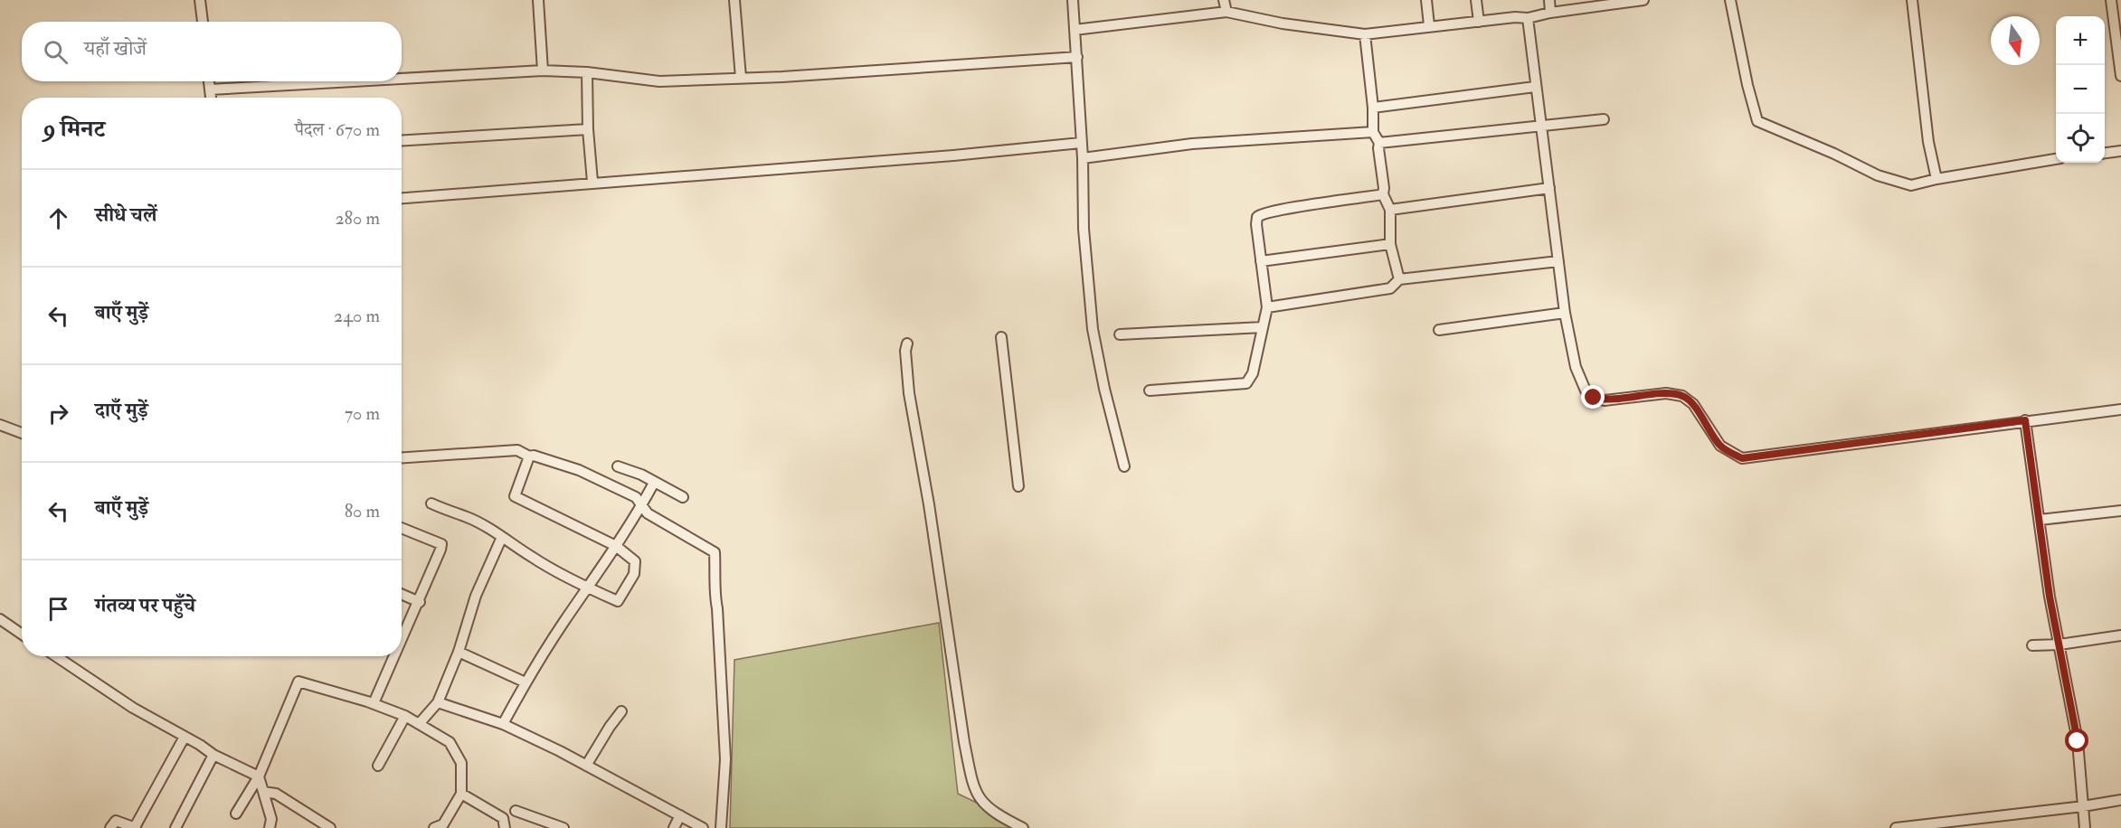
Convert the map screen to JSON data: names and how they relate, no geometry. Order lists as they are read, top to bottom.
{
  "north": "bottom",
  "page": {
    "map_buttons": ["+", "−"],
    "search": "यहाँ खोजें",
    "heading": ["9 मिनट", "पैदल · 670 m"],
    "list": [
      ["सीधे चलें", "280 m"],
      ["बाएँ मुड़ें", "240 m"],
      ["दाएँ मुड़ें", "70 m"],
      ["बाएँ मुड़ें", "80 m"],
      "गंतव्य पर पहुँचे"
    ]
  }
}
